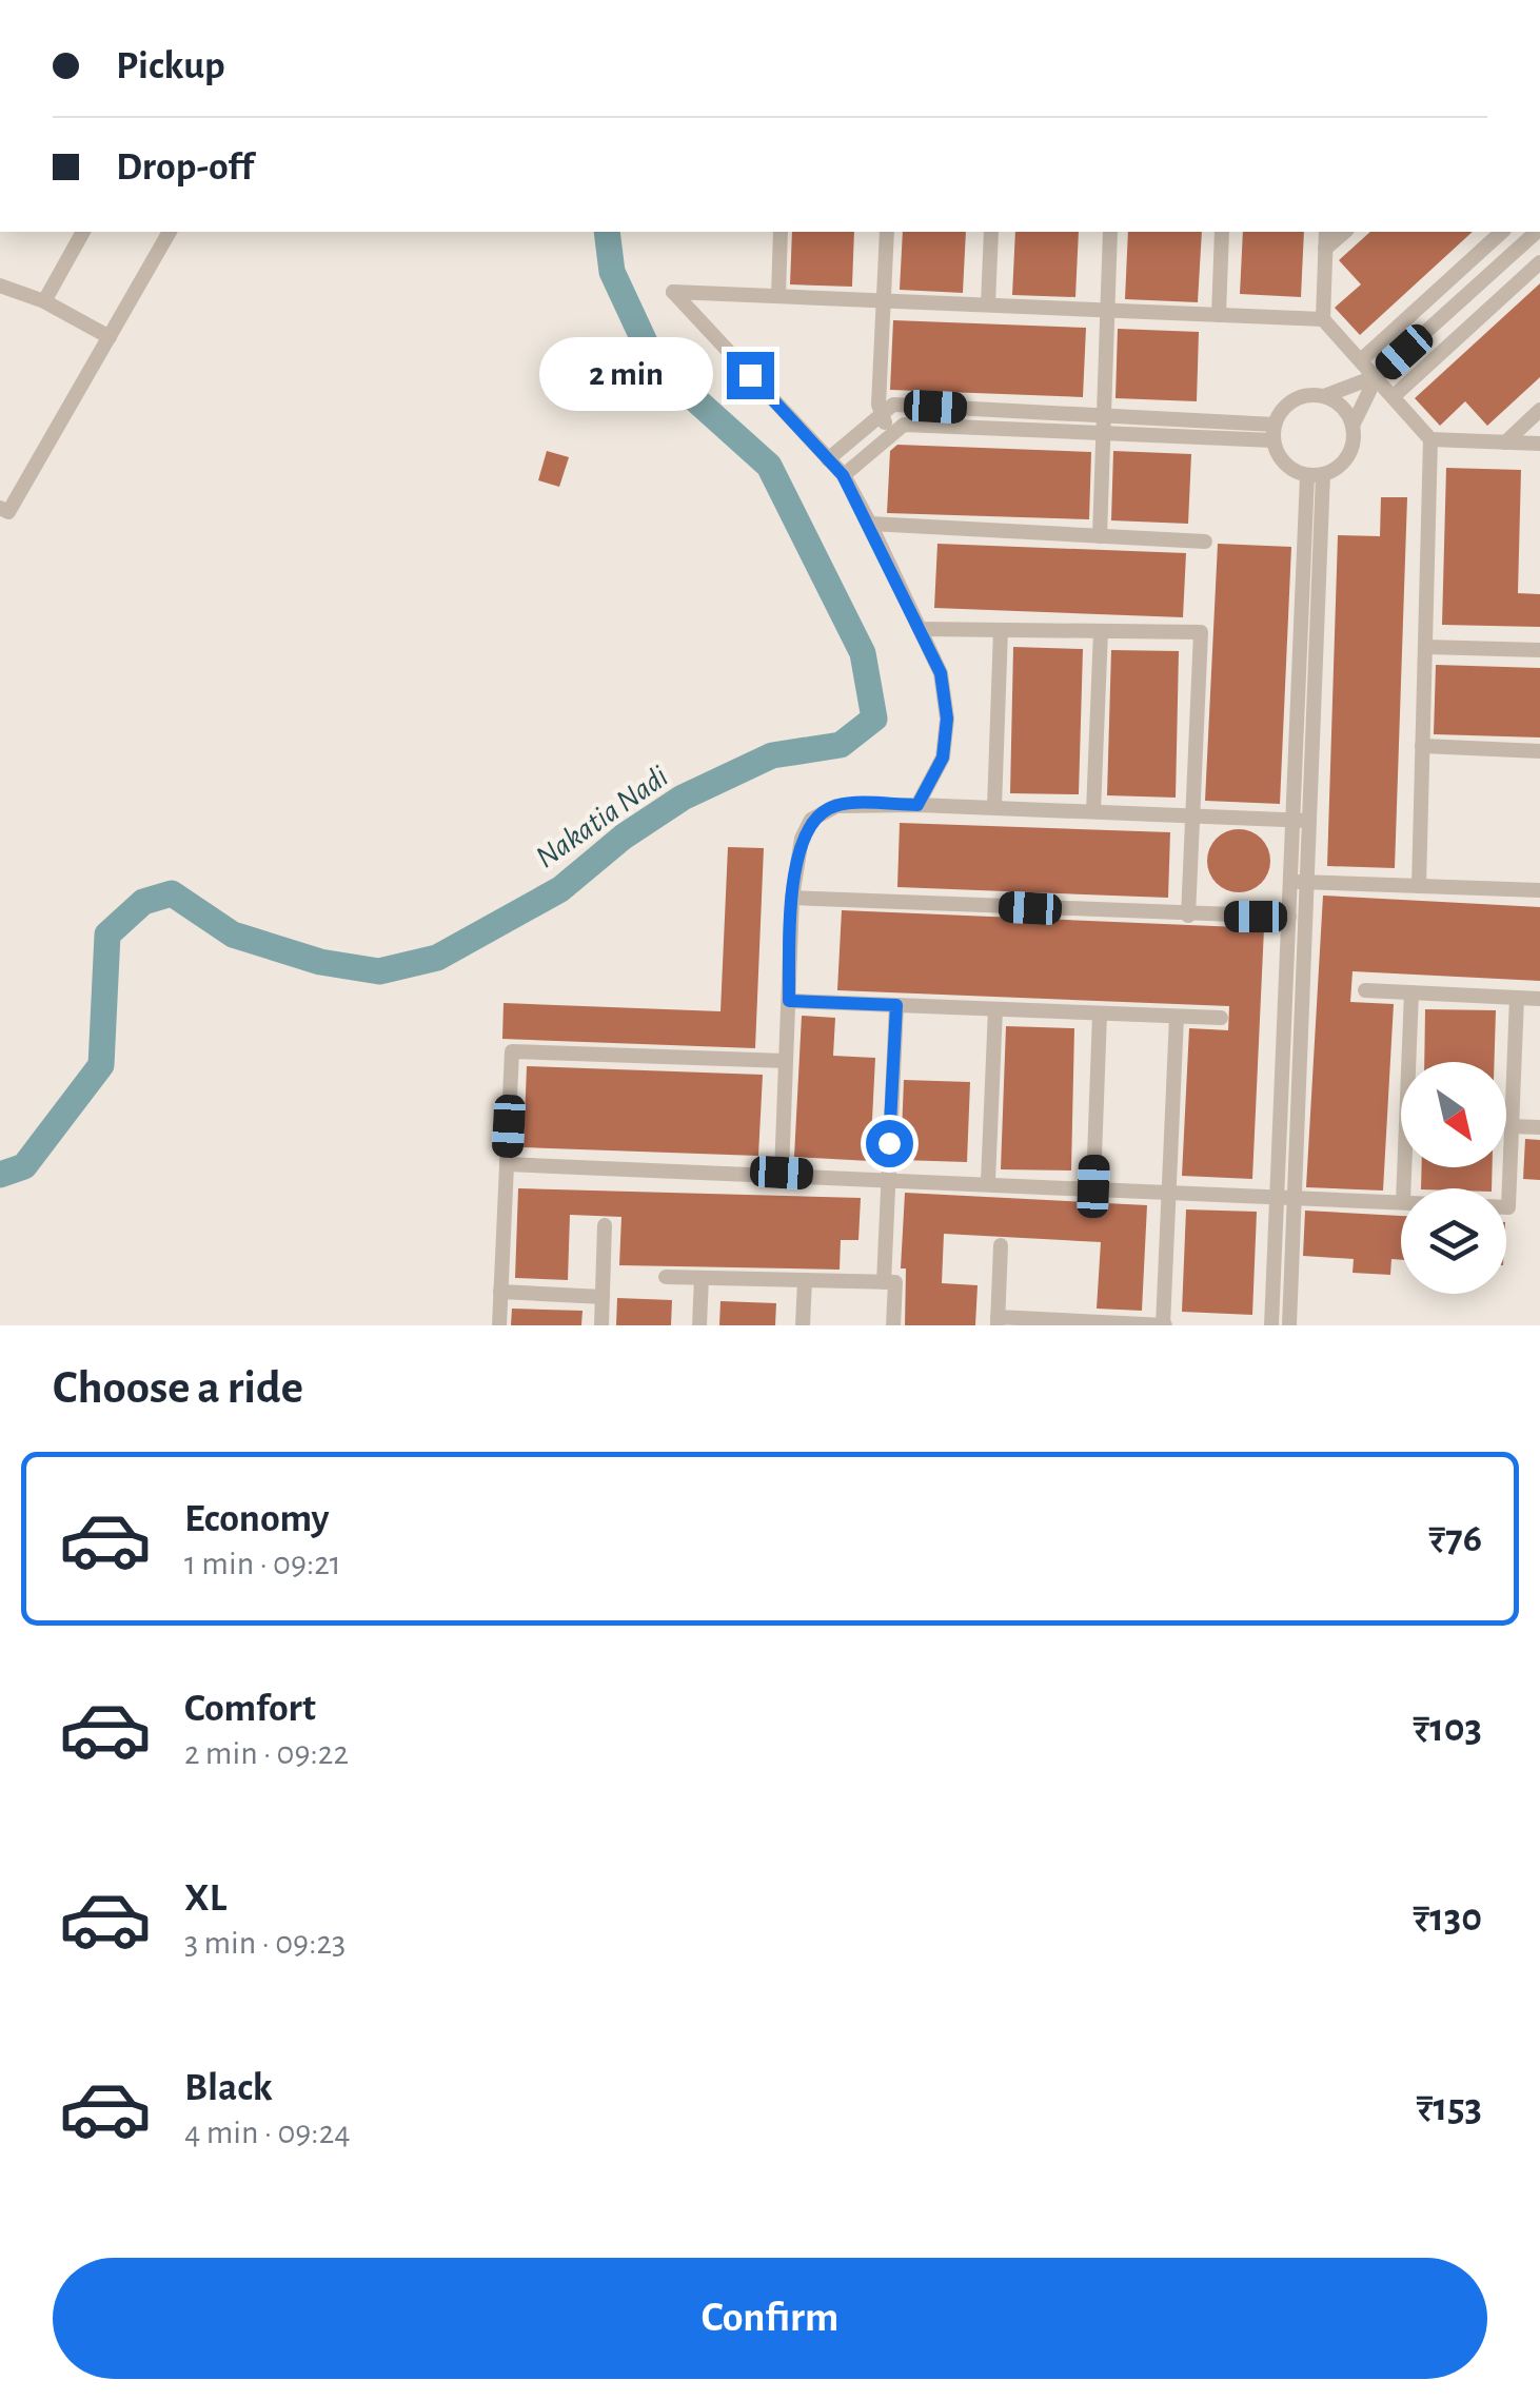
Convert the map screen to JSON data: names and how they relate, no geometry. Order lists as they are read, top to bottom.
{
  "water": ["Nakatia Nadi"],
  "north": "bottom right",
  "page": {
    "banner": ["Pickup", "Drop-off"],
    "bubble": "2 min",
    "heading": "Choose a ride",
    "list": [
      {
        "name": "Economy",
        "note": "1 min · 09:21",
        "value": "₹76"
      },
      {
        "name": "Comfort",
        "note": "2 min · 09:22",
        "value": "₹103"
      },
      {
        "name": "XL",
        "note": "3 min · 09:23",
        "value": "₹130"
      },
      {
        "name": "Black",
        "note": "4 min · 09:24",
        "value": "₹153"
      }
    ],
    "buttons": "Confirm"
  }
}
